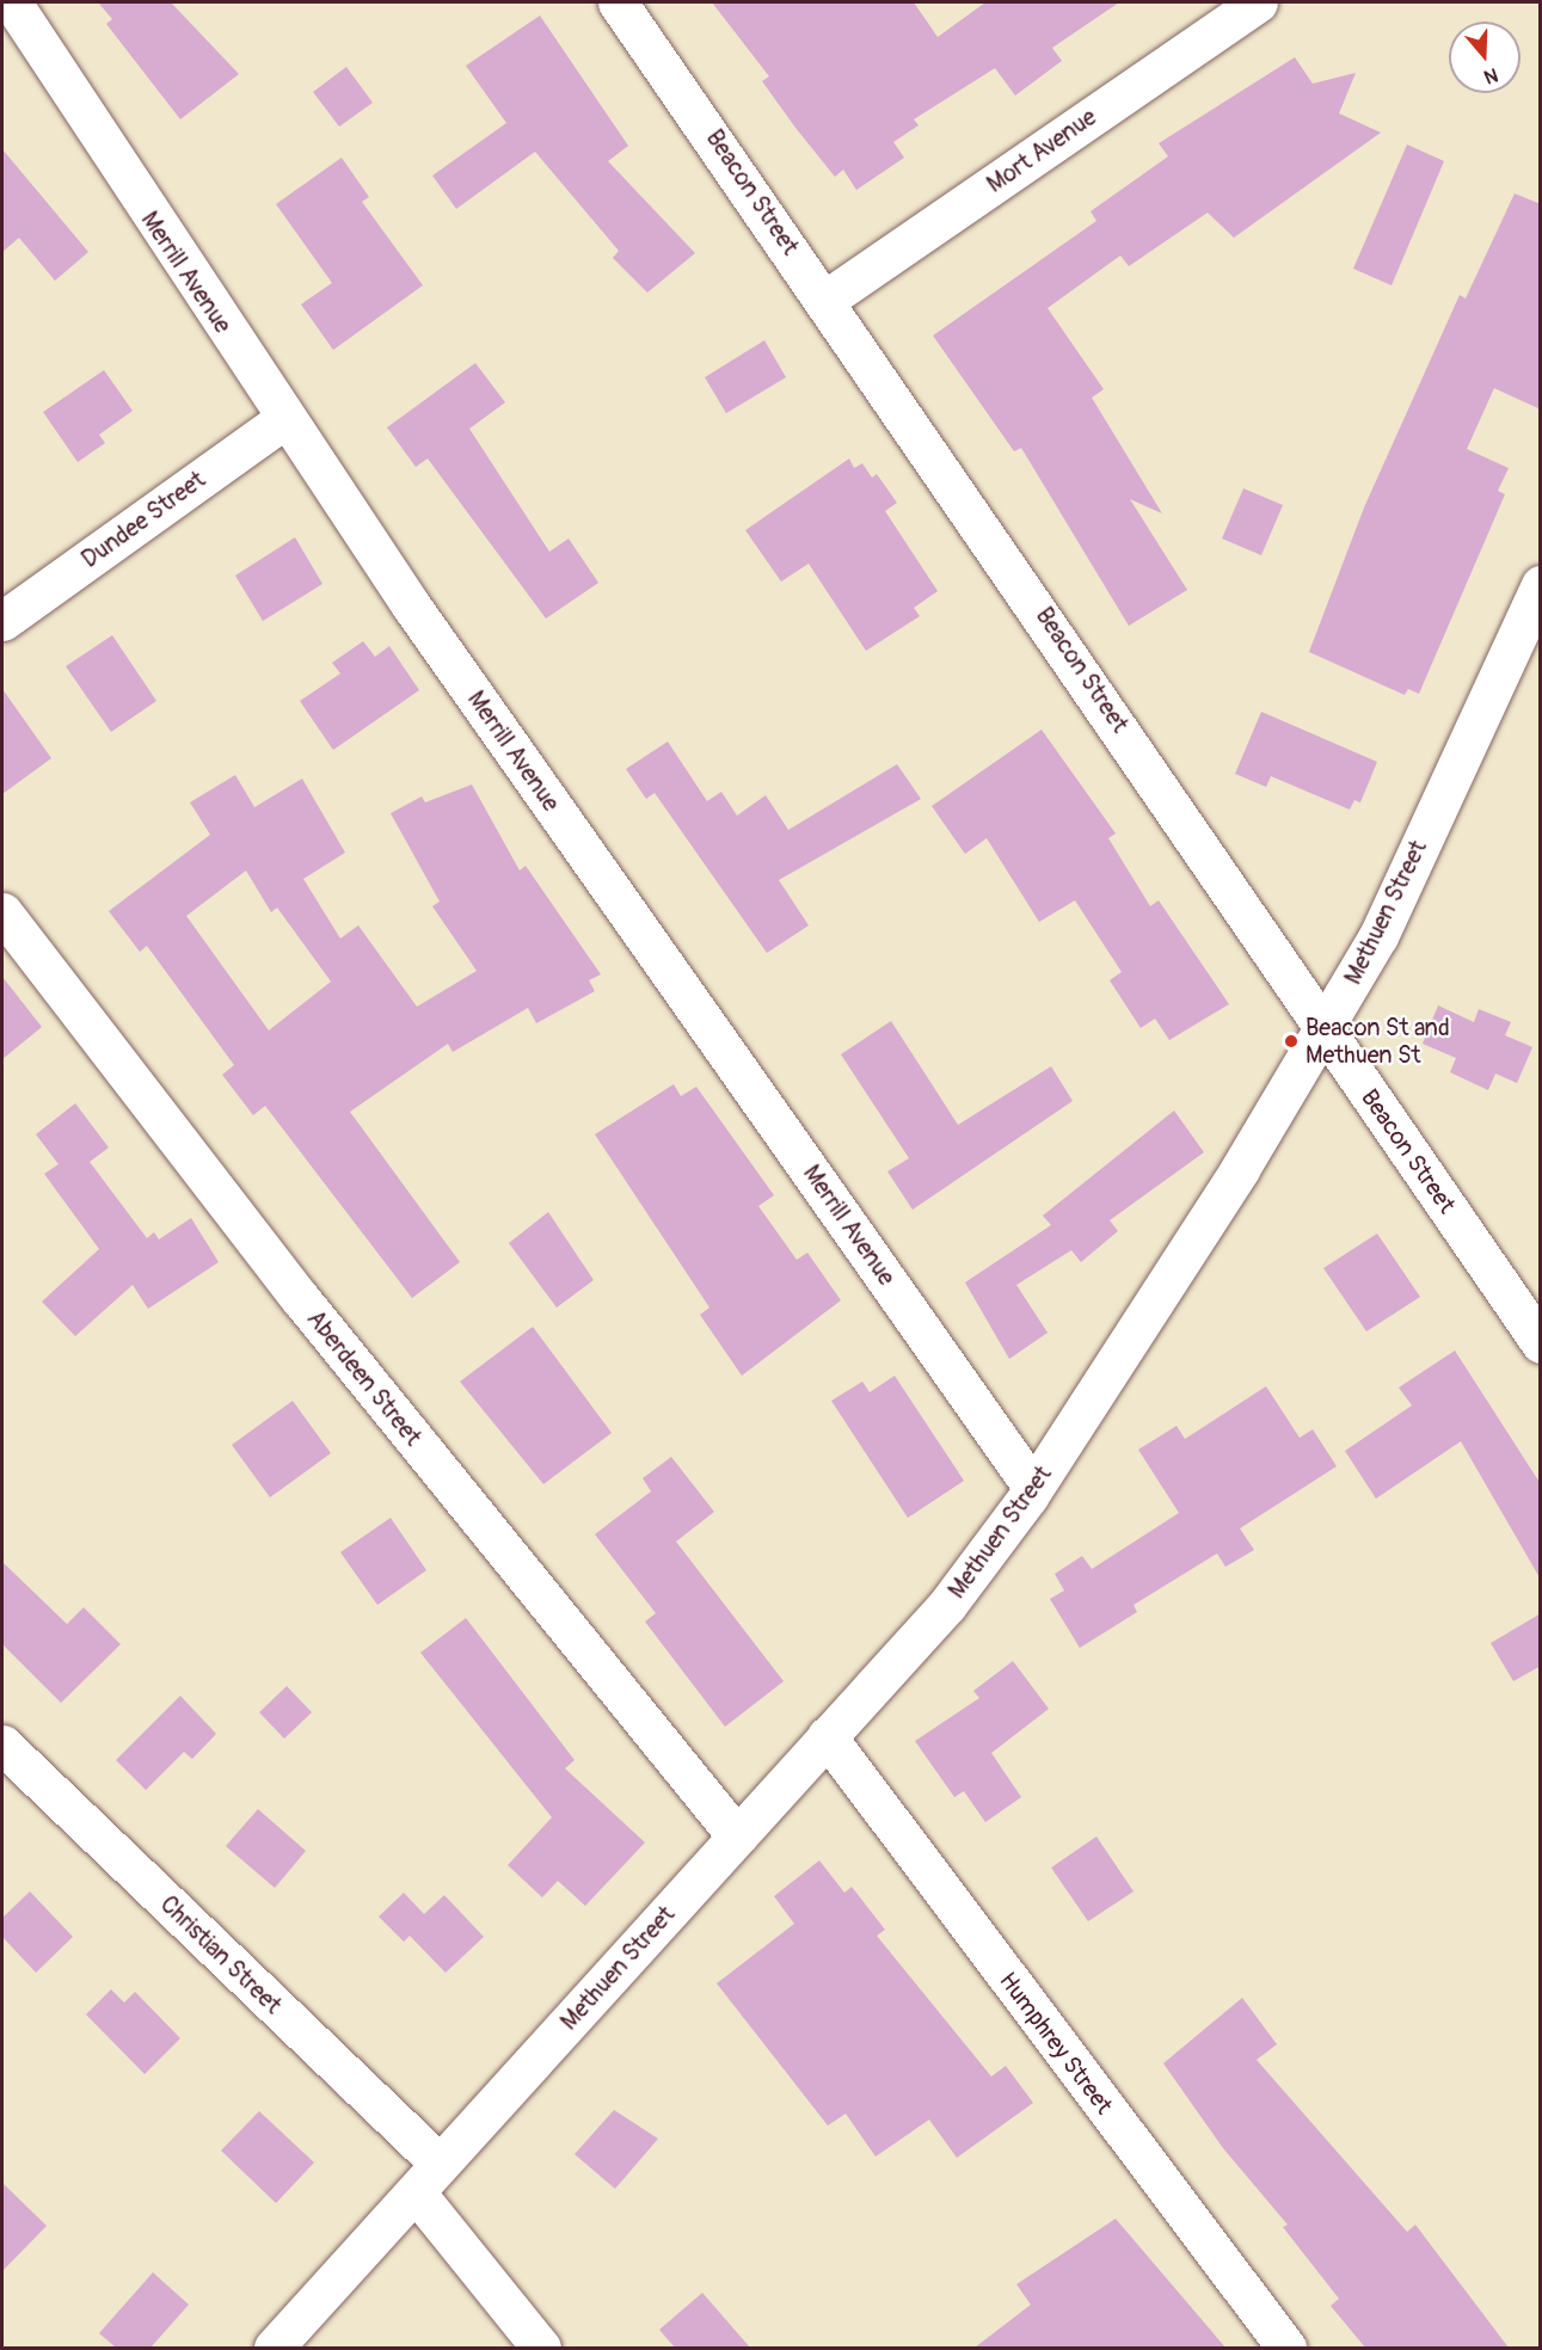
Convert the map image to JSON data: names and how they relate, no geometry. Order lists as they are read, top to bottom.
{
  "streets": {
    "street": [
      "Mort Avenue",
      "Beacon Street",
      "Merrill Avenue",
      "Dundee Street",
      "Methuen Street",
      "Aberdeen Street",
      "Christian Street",
      "Humphrey Street"
    ]
  },
  "crossings": [
    ["Mort Avenue", "Beacon Street"],
    ["Beacon Street", "Methuen Street"],
    ["Merrill Avenue", "Dundee Street"],
    ["Merrill Avenue", "Methuen Street"],
    ["Methuen Street", "Aberdeen Street"],
    ["Methuen Street", "Christian Street"],
    ["Methuen Street", "Humphrey Street"]
  ],
  "places": ["Beacon St and Methuen St"],
  "north": "bottom"
}
